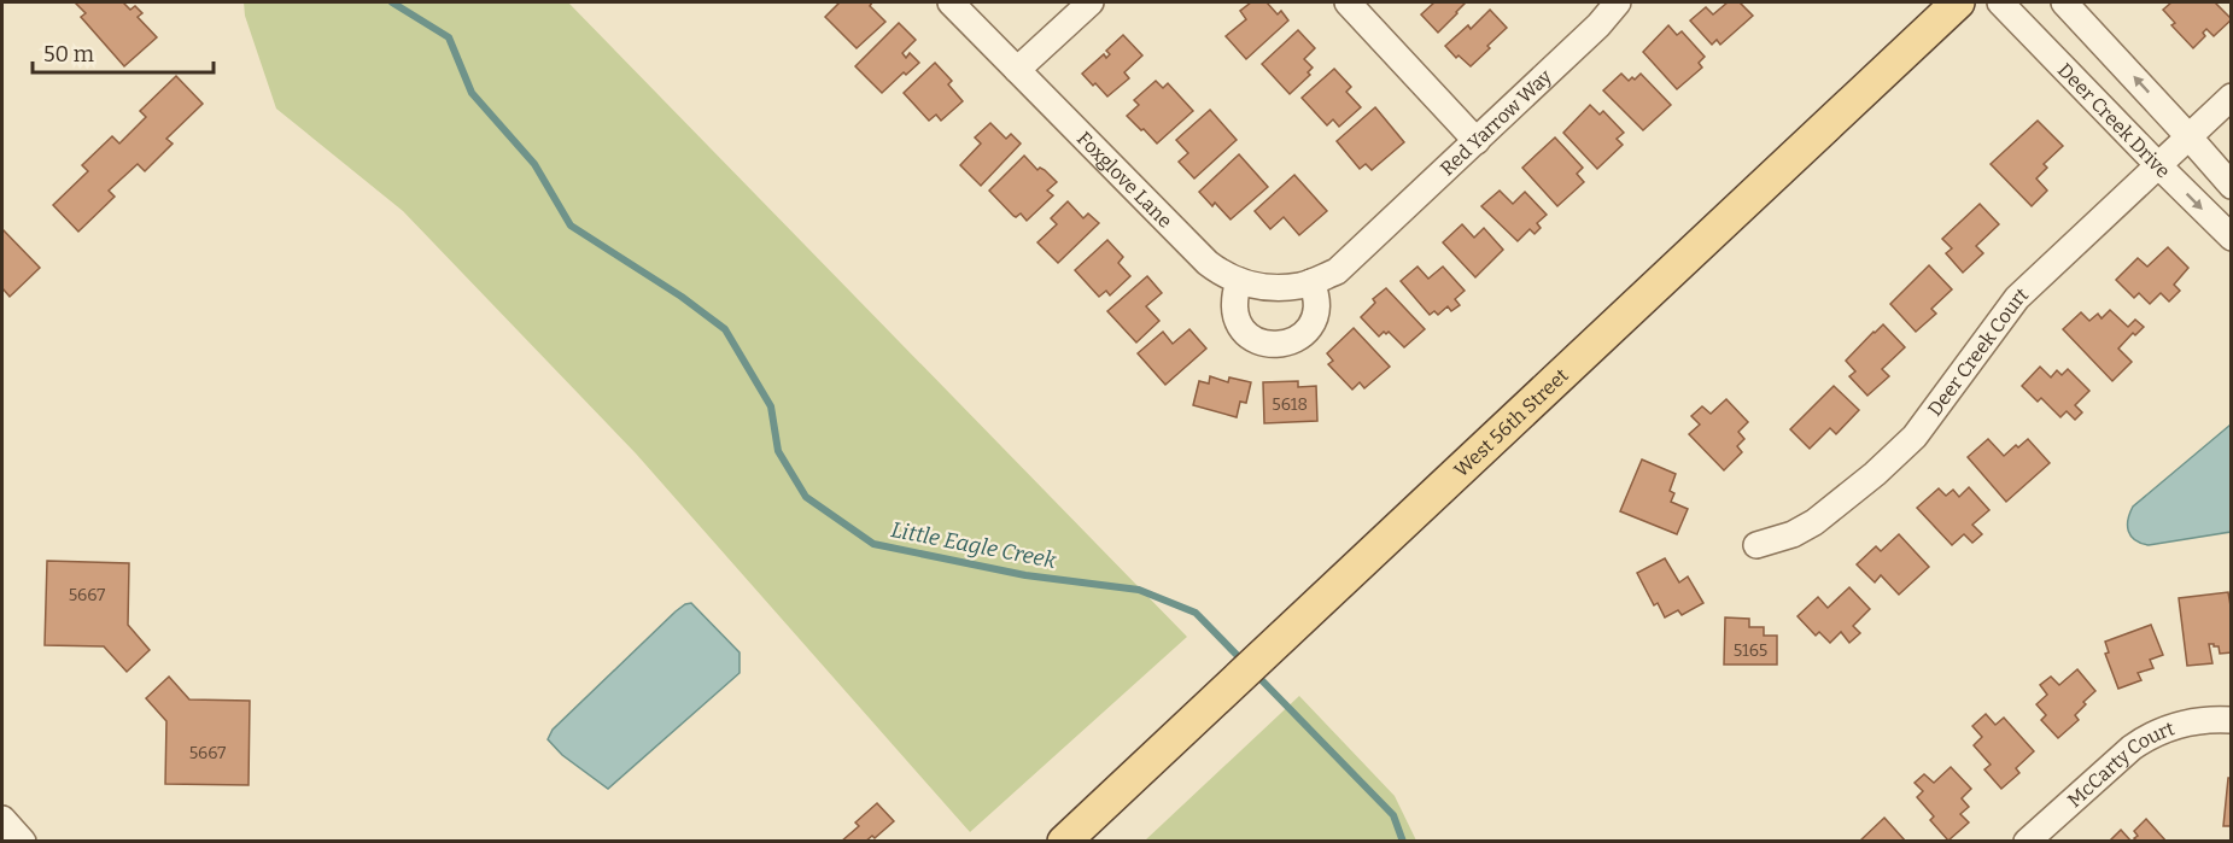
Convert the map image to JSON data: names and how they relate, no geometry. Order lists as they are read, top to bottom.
{
  "streets": {
    "main road": ["West 56th Street"],
    "street": [
      "Deer Creek Drive",
      "Red Yarrow Way",
      "Foxglove Lane",
      "Deer Creek Court",
      "McCarty Court"
    ]
  },
  "crossings": [
    ["Deer Creek Drive", "Deer Creek Court"],
    ["Red Yarrow Way", "Foxglove Lane"]
  ],
  "water": ["Little Eagle Creek"],
  "house_numbers": [
    "5618",
    "5667",
    "5165",
    "5667"
  ],
  "scale_bar": "50 m"
}
